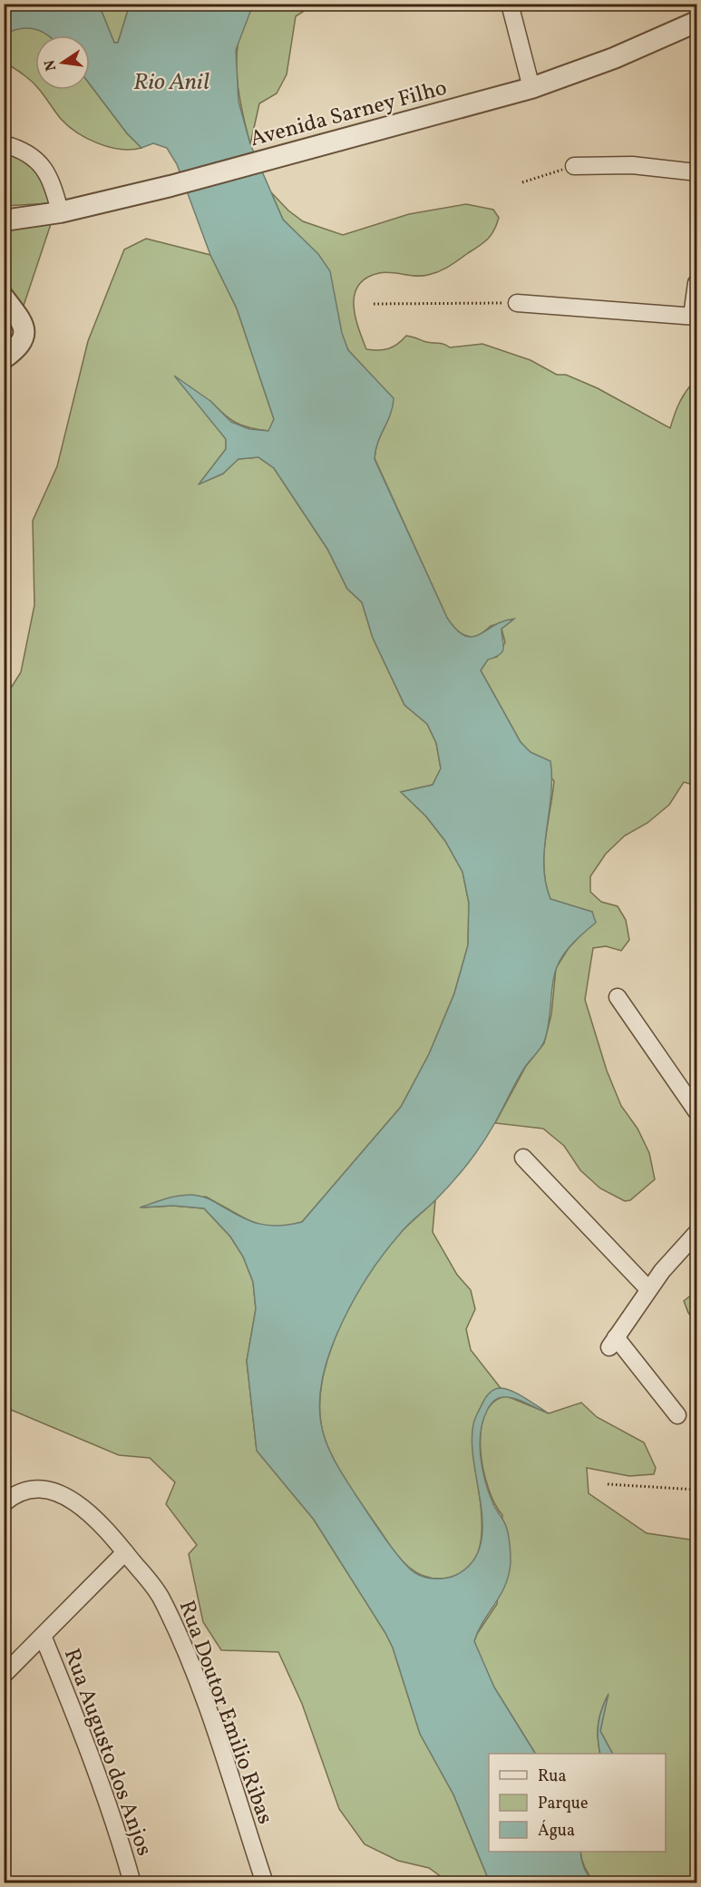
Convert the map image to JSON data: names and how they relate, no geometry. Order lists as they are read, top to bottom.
{
  "streets": {
    "street": ["Avenida Sarney Filho", "Rua Doutor Emilio Ribas", "Rua Augusto dos Anjos"]
  },
  "water": ["Rio Anil"],
  "legend": ["Rua", "Parque", "Água"],
  "north": "left"
}
